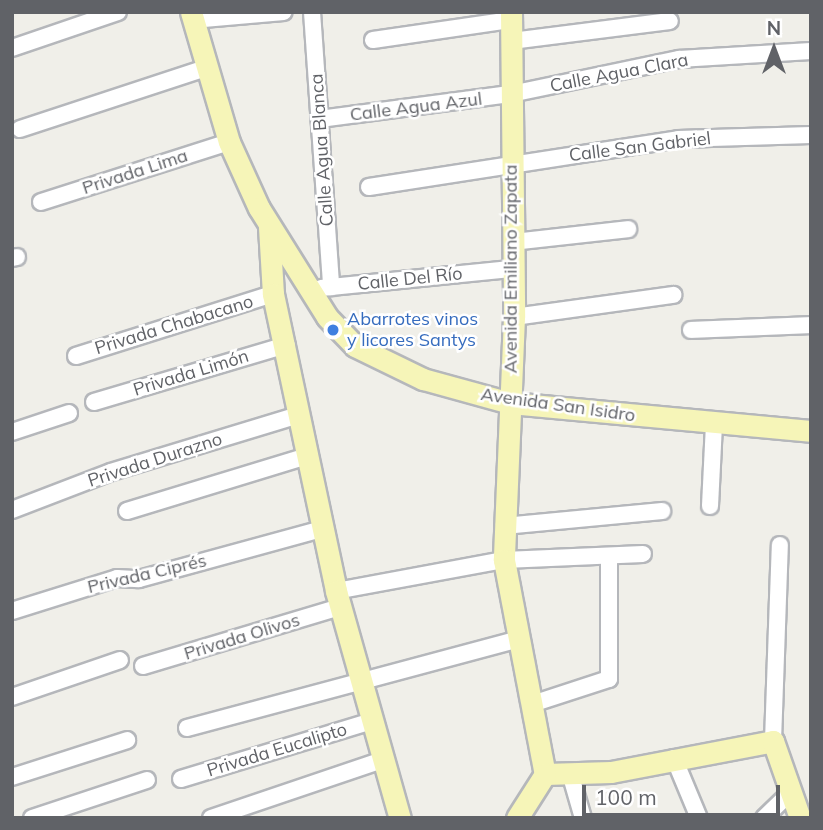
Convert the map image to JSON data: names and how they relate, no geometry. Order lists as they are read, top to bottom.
{
  "streets": {
    "main road": ["Avenida Emiliano Zapata", "Avenida San Isidro"],
    "street": [
      "Calle Agua Clara",
      "Calle Agua Azul",
      "Calle San Gabriel",
      "Calle Agua Blanca",
      "Privada Lima",
      "Calle Del Río",
      "Privada Chabacano",
      "Privada Limón",
      "Privada Durazno",
      "Privada Ciprés",
      "Privada Olivos",
      "Privada Eucalipto"
    ]
  },
  "crossings": [
    ["Calle Agua Clara", "Calle Agua Azul"],
    ["Calle Agua Clara", "Avenida Emiliano Zapata"],
    ["Calle Agua Azul", "Calle Agua Blanca"],
    ["Calle Agua Azul", "Avenida Emiliano Zapata"],
    ["Calle San Gabriel", "Avenida Emiliano Zapata"],
    ["Calle Agua Blanca", "Calle Del Río"],
    ["Privada Lima", "Avenida San Isidro"],
    ["Avenida Emiliano Zapata", "Calle Del Río"],
    ["Avenida Emiliano Zapata", "Avenida San Isidro"],
    ["Avenida Emiliano Zapata", "Privada Olivos"],
    ["Calle Del Río", "Avenida San Isidro"]
  ],
  "places": ["Abarrotes vinos y licores Santys"],
  "scale_bar": "100 m",
  "north": "top"
}
